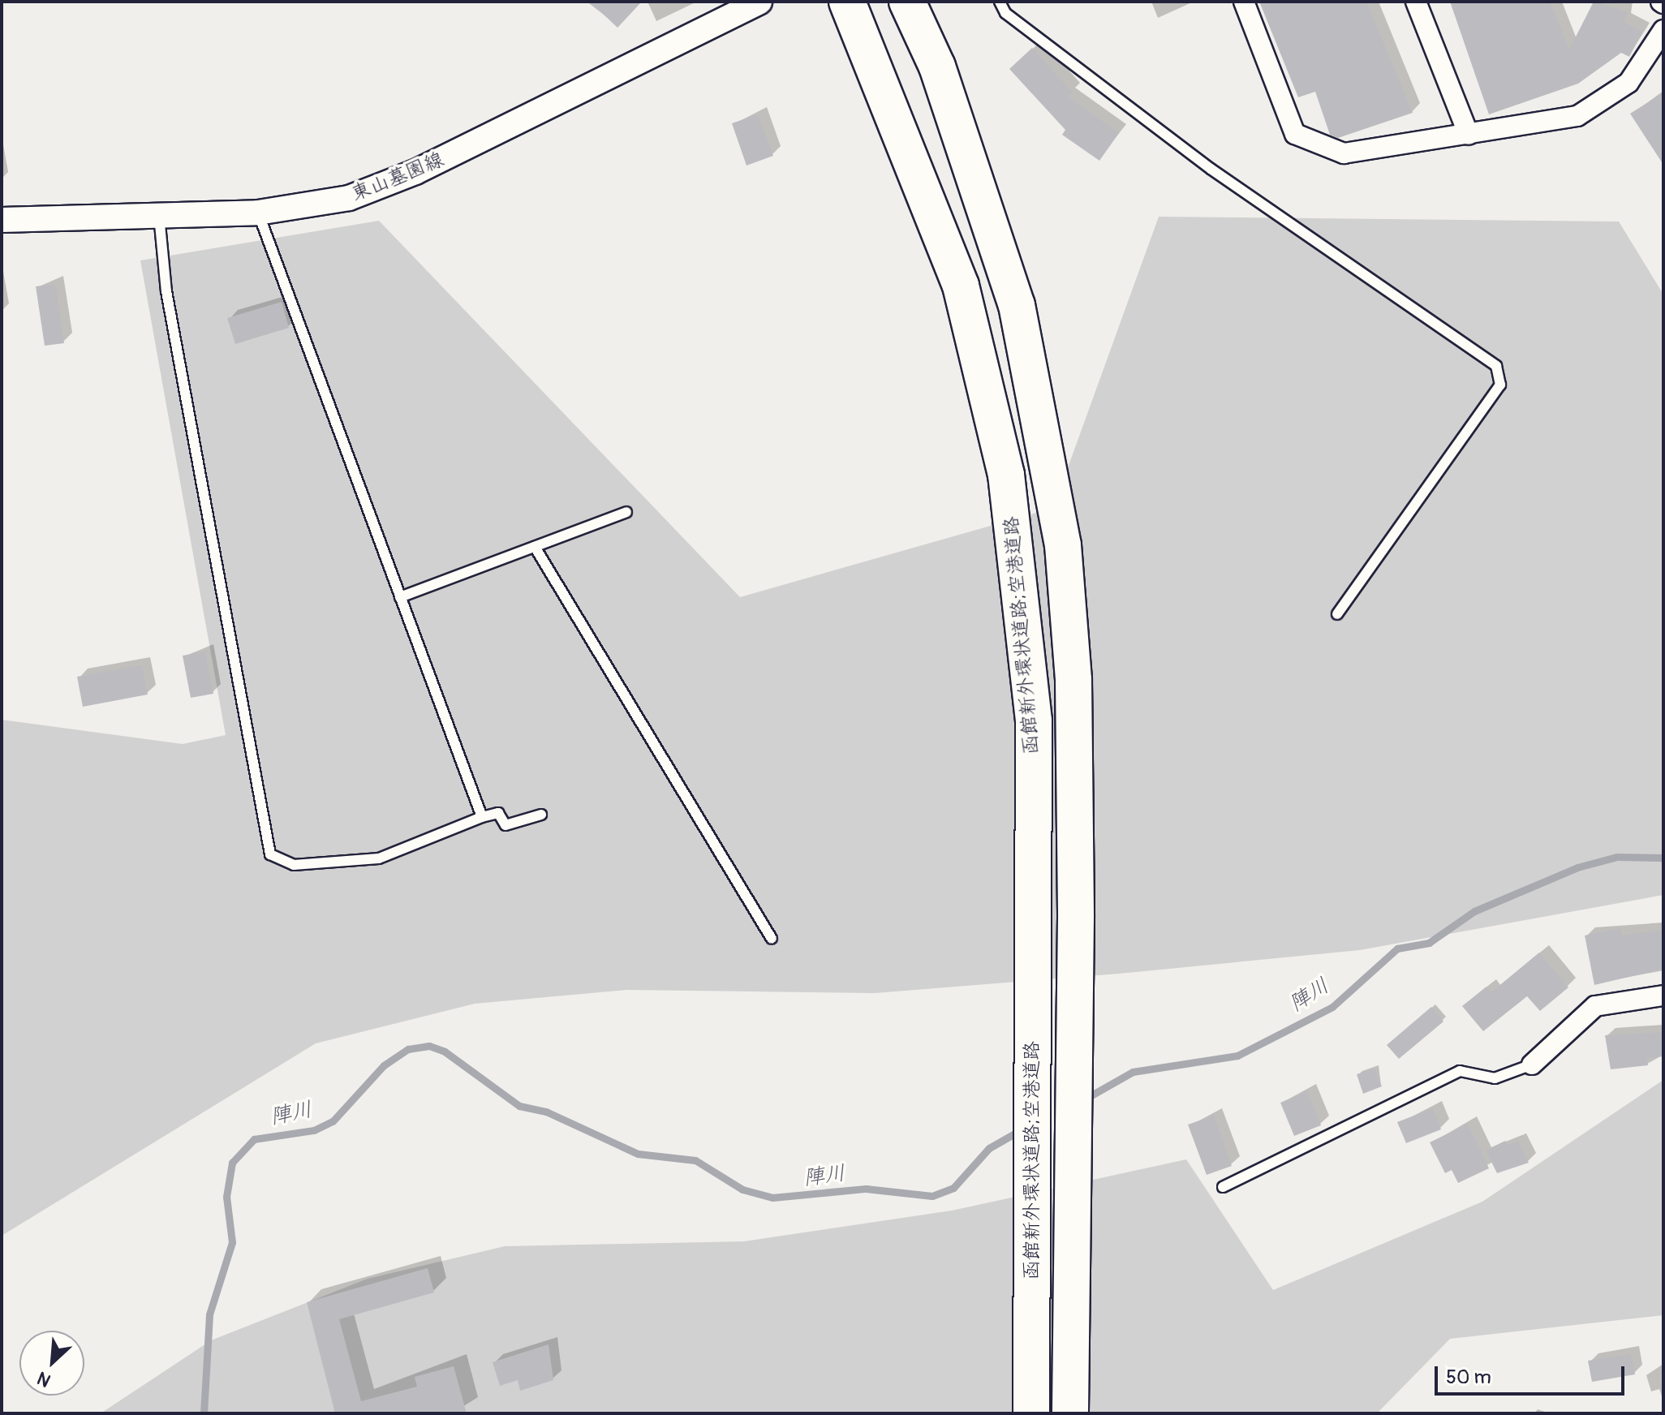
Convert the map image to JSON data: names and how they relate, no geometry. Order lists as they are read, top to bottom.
{
  "streets": {
    "highway": ["函館新外環状道路;空港道路"],
    "street": ["東山墓園線"]
  },
  "water": ["陣川"],
  "scale_bar": "50 m",
  "north": "bottom left"
}
